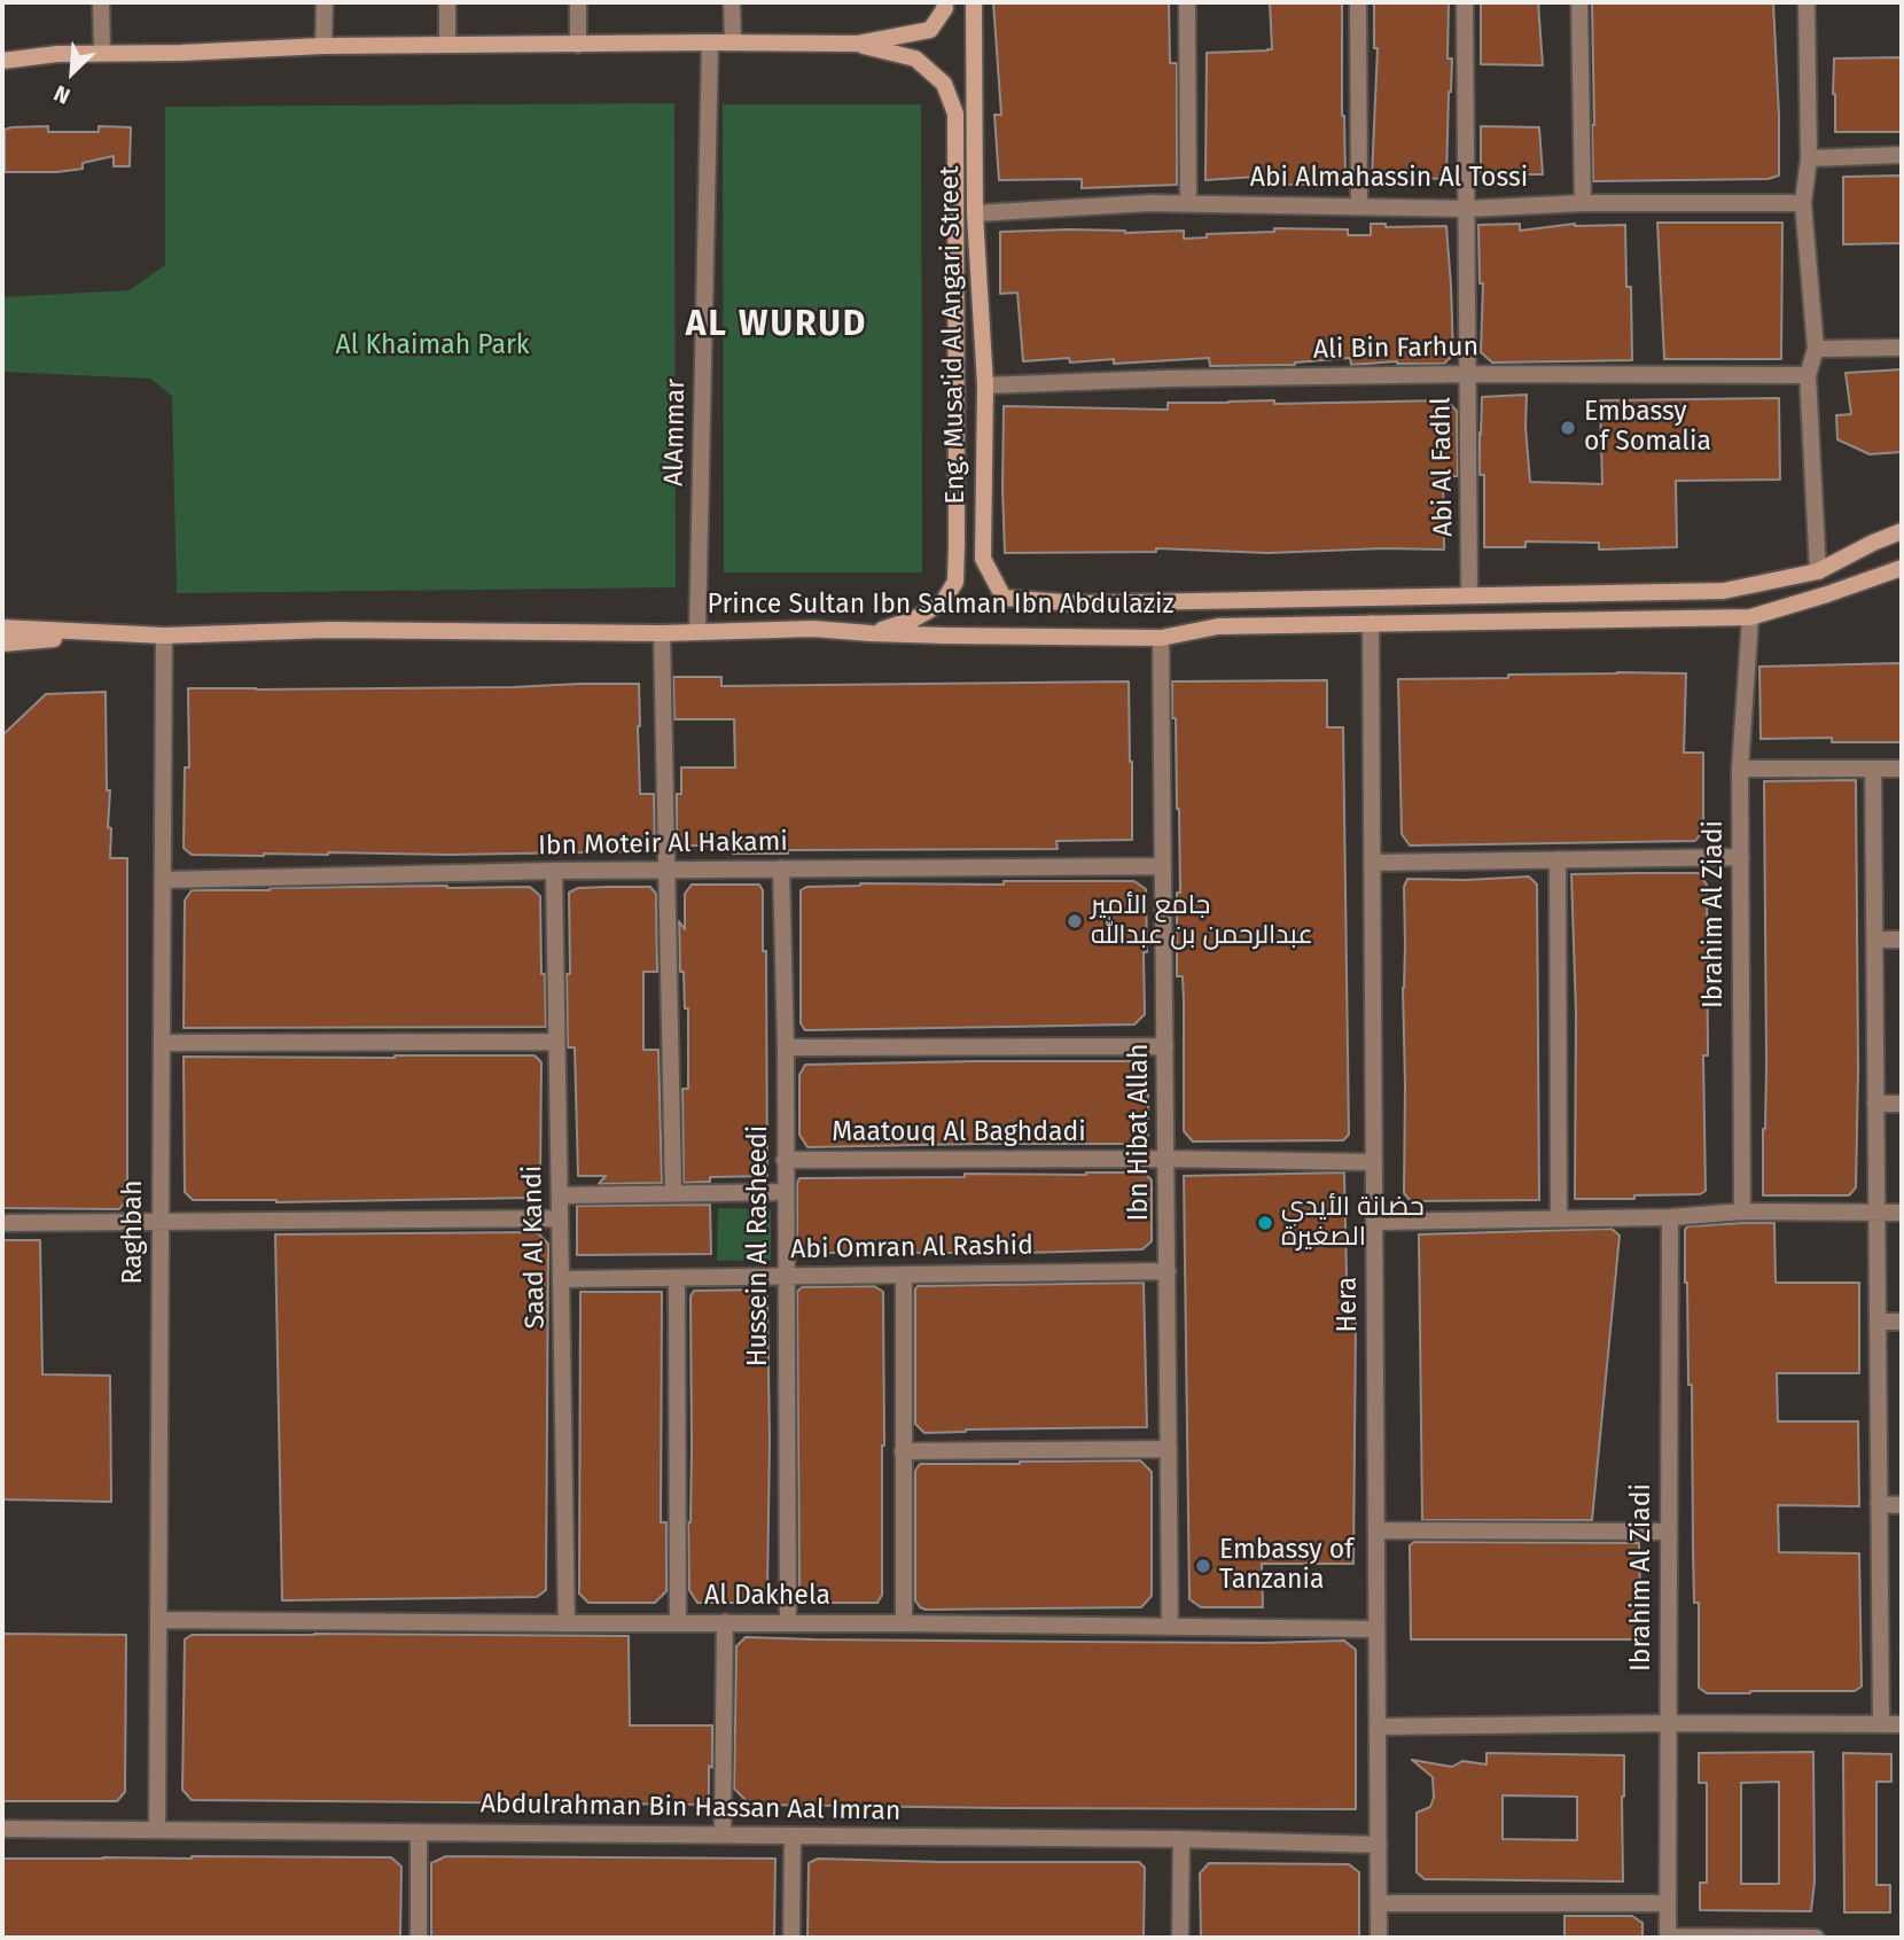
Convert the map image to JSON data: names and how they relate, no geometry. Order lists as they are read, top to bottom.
{
  "streets": {
    "street": [
      "Abi Almahassin Al Tossi",
      "Eng. Musa'id Al Angari Street",
      "Ali Bin Farhun",
      "AlAmmar",
      "Abi Al Fadhl",
      "Prince Sultan Ibn Salman Ibn Abdulaziz",
      "Ibn Moteir Al Hakami",
      "Ibrahim Al Ziadi",
      "Ibn Hibat Allah",
      "Maatouq Al Baghdadi",
      "Raghbah",
      "Hussein Al Rasheedi",
      "Saad Al Kandi",
      "Abi Omran Al Rashid",
      "Hera",
      "Al Dakhela",
      "Abdulrahman Bin Hassan Aal Imran"
    ]
  },
  "crossings": [
    ["Abi Almahassin Al Tossi", "Eng. Musa'id Al Angari Street"],
    ["Abi Almahassin Al Tossi", "Abi Al Fadhl"],
    ["Eng. Musa'id Al Angari Street", "Ali Bin Farhun"],
    ["Eng. Musa'id Al Angari Street", "Prince Sultan Ibn Salman Ibn Abdulaziz"],
    ["Ali Bin Farhun", "Abi Al Fadhl"],
    ["AlAmmar", "Prince Sultan Ibn Salman Ibn Abdulaziz"],
    ["Abi Al Fadhl", "Prince Sultan Ibn Salman Ibn Abdulaziz"],
    ["Prince Sultan Ibn Salman Ibn Abdulaziz", "Ibrahim Al Ziadi"],
    ["Prince Sultan Ibn Salman Ibn Abdulaziz", "Ibn Hibat Allah"],
    ["Prince Sultan Ibn Salman Ibn Abdulaziz", "Raghbah"],
    ["Prince Sultan Ibn Salman Ibn Abdulaziz", "Hera"],
    ["Ibn Moteir Al Hakami", "Ibn Hibat Allah"],
    ["Ibn Moteir Al Hakami", "Raghbah"],
    ["Ibn Moteir Al Hakami", "Hussein Al Rasheedi"],
    ["Ibn Moteir Al Hakami", "Saad Al Kandi"],
    ["Ibn Hibat Allah", "Maatouq Al Baghdadi"],
    ["Ibn Hibat Allah", "Abi Omran Al Rashid"],
    ["Ibn Hibat Allah", "Al Dakhela"],
    ["Maatouq Al Baghdadi", "Hussein Al Rasheedi"],
    ["Maatouq Al Baghdadi", "Hera"],
    ["Raghbah", "Al Dakhela"],
    ["Raghbah", "Abdulrahman Bin Hassan Aal Imran"],
    ["Hussein Al Rasheedi", "Abi Omran Al Rashid"],
    ["Hussein Al Rasheedi", "Al Dakhela"],
    ["Saad Al Kandi", "Abi Omran Al Rashid"],
    ["Saad Al Kandi", "Al Dakhela"],
    ["Hera", "Al Dakhela"],
    ["Hera", "Abdulrahman Bin Hassan Aal Imran"]
  ],
  "districts": ["AL WURUD"],
  "parks": ["Al Khaimah Park"],
  "places": [
    "Embassy of Somalia",
    "جامع الأمير عبدالرحمن بن عبدالله",
    "حضانة الأيدي الصغيرة",
    "Embassy of Tanzania"
  ],
  "north": "bottom left"
}
